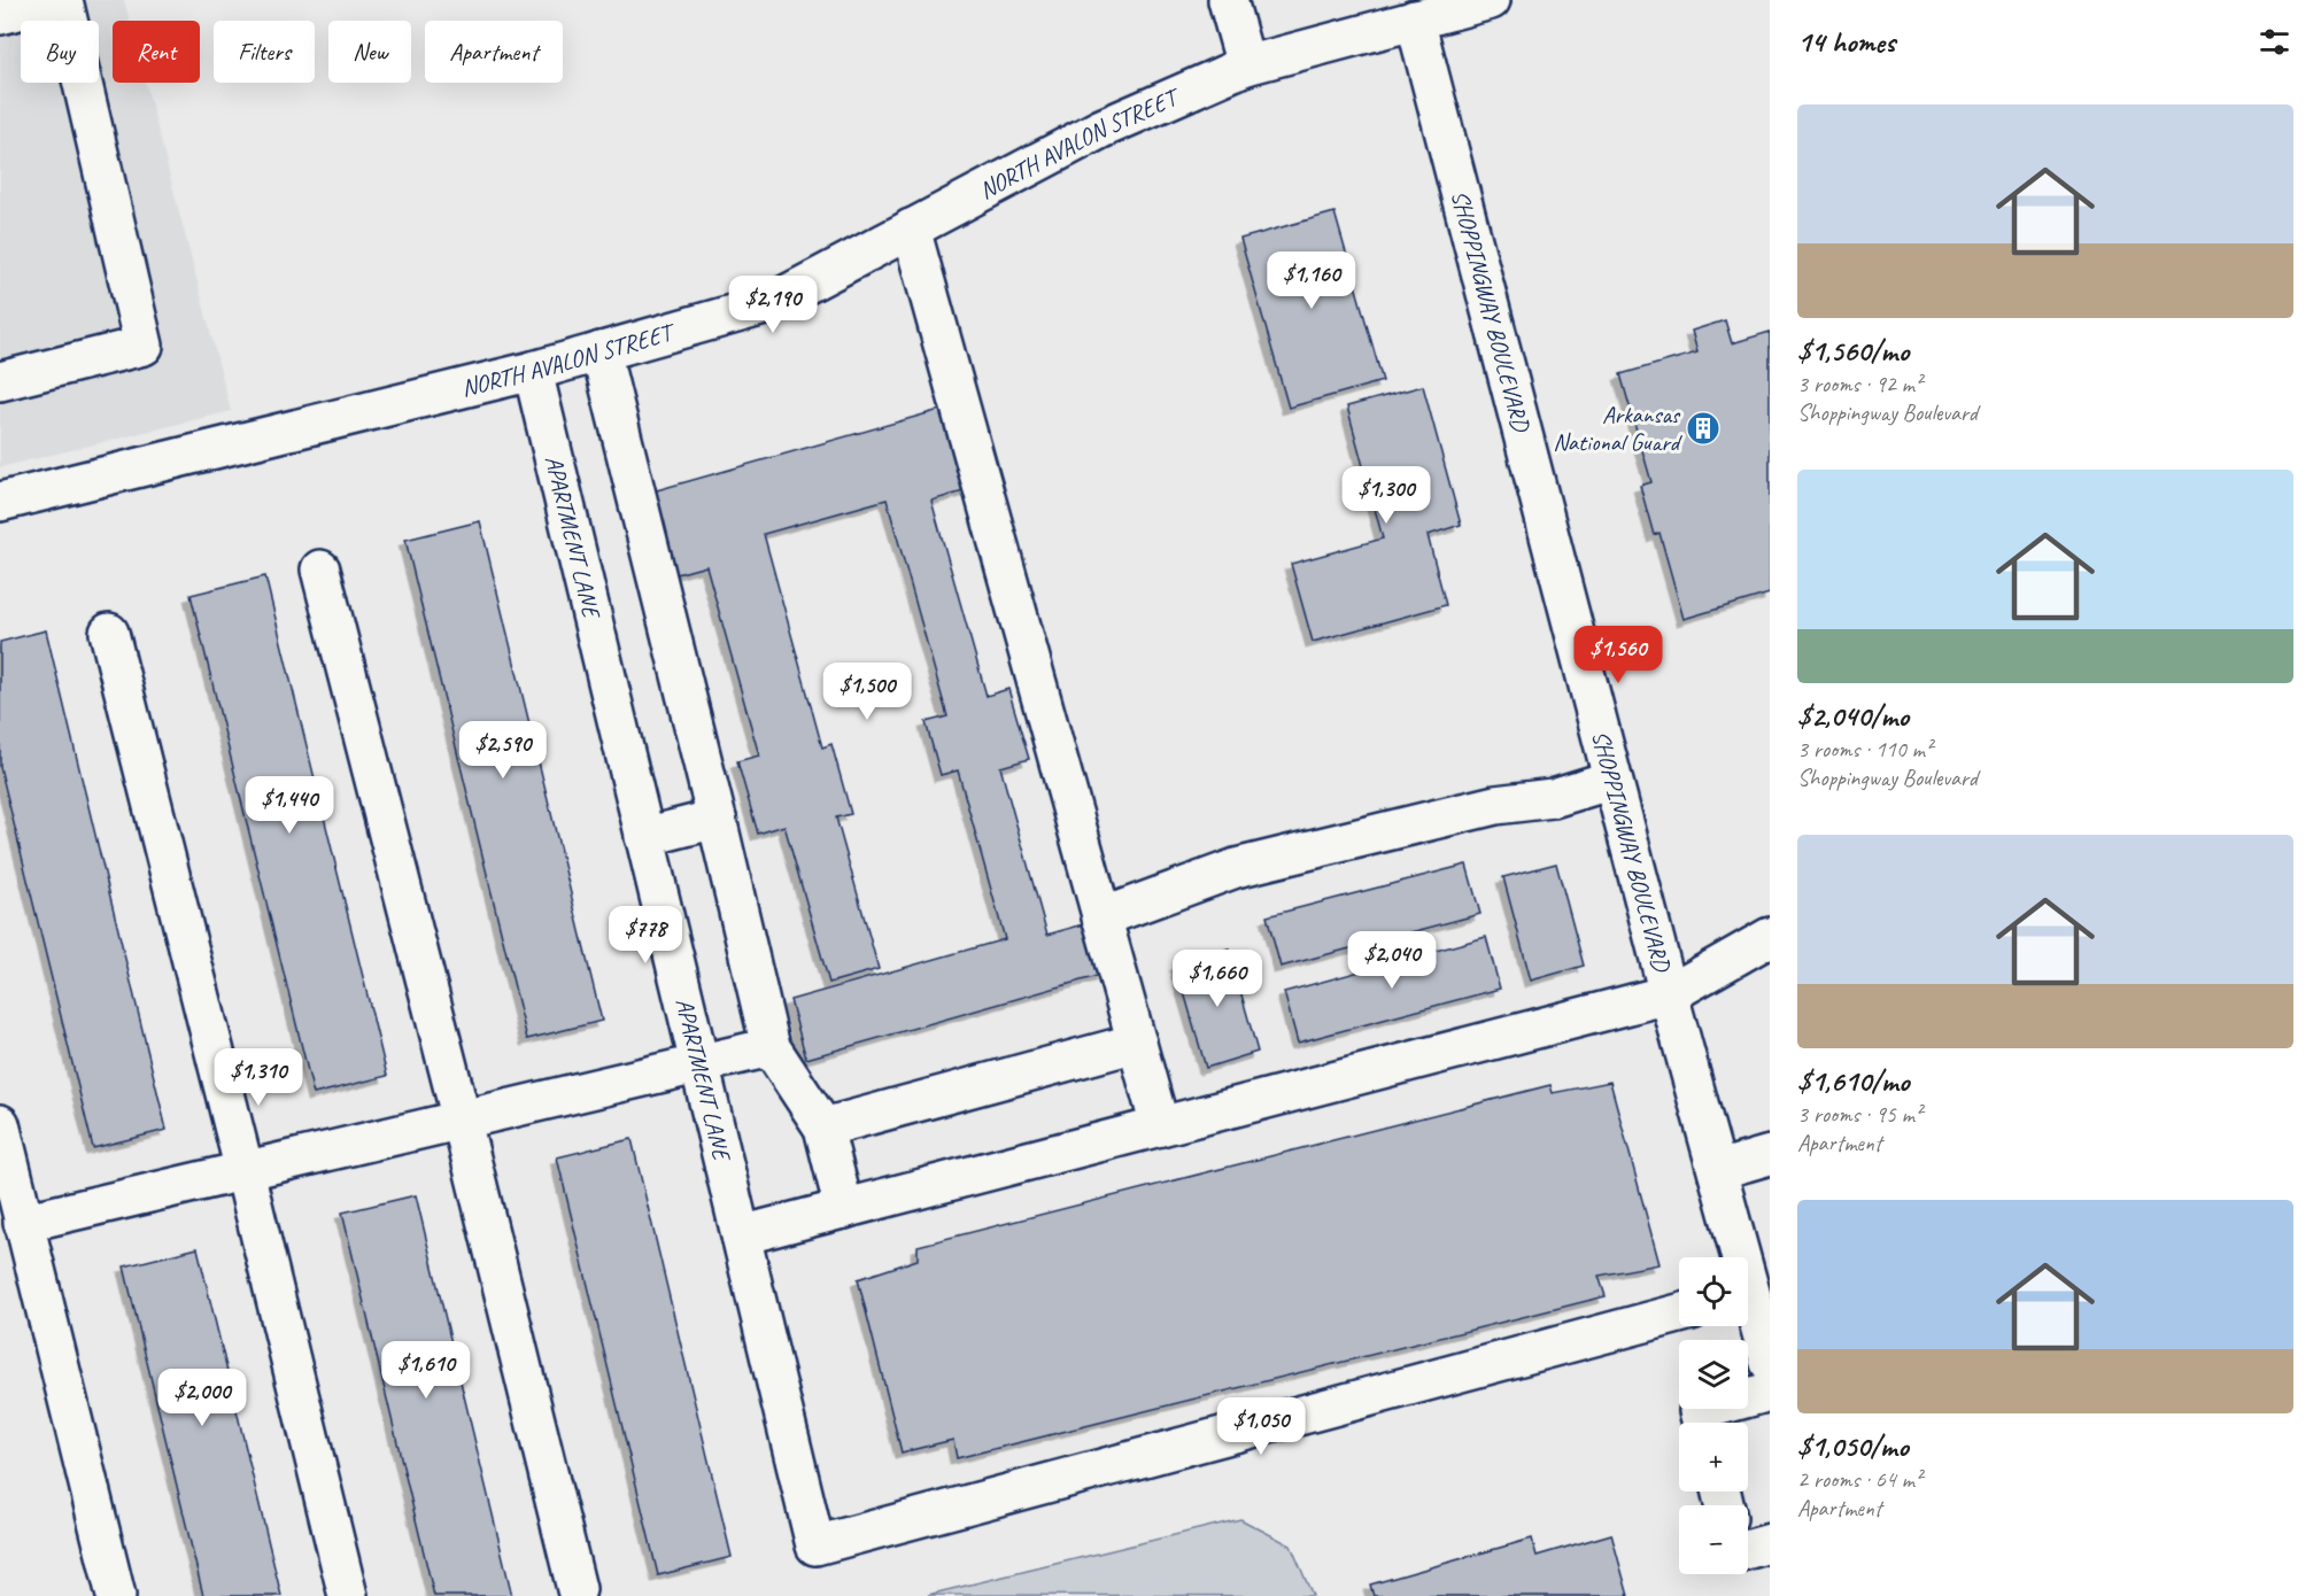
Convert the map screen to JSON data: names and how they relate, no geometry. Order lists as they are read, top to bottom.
{
  "streets": {
    "street": ["NORTH AVALON STREET", "SHOPPINGWAY BOULEVARD", "APARTMENT LANE"]
  },
  "crossings": [
    ["NORTH AVALON STREET", "SHOPPINGWAY BOULEVARD"],
    ["NORTH AVALON STREET", "APARTMENT LANE"]
  ],
  "places": {
    "building": ["Arkansas National Guard"]
  },
  "page": {
    "heading": "14 homes",
    "chip": [
      "Buy",
      "Rent",
      "Filters",
      "New",
      "Apartment"
    ],
    "list": [
      {
        "name": "$1,560/mo",
        "note": "3 rooms · 92 m² · Shoppingway Boulevard"
      },
      {
        "name": "$2,040/mo",
        "note": "3 rooms · 110 m² · Shoppingway Boulevard"
      },
      {
        "name": "$1,610/mo",
        "note": "3 rooms · 95 m² · Apartment"
      },
      {
        "name": "$1,050/mo",
        "note": "2 rooms · 64 m² · Apartment"
      }
    ],
    "price": [
      "$1,160",
      "$2,190",
      "$1,300",
      "$1,560",
      "$1,500",
      "$2,590",
      "$1,440",
      "$778",
      "$2,040",
      "$1,660",
      "$1,310",
      "$1,610",
      "$2,000",
      "$1,050"
    ],
    "map_buttons": ["+", "−"]
  }
}
